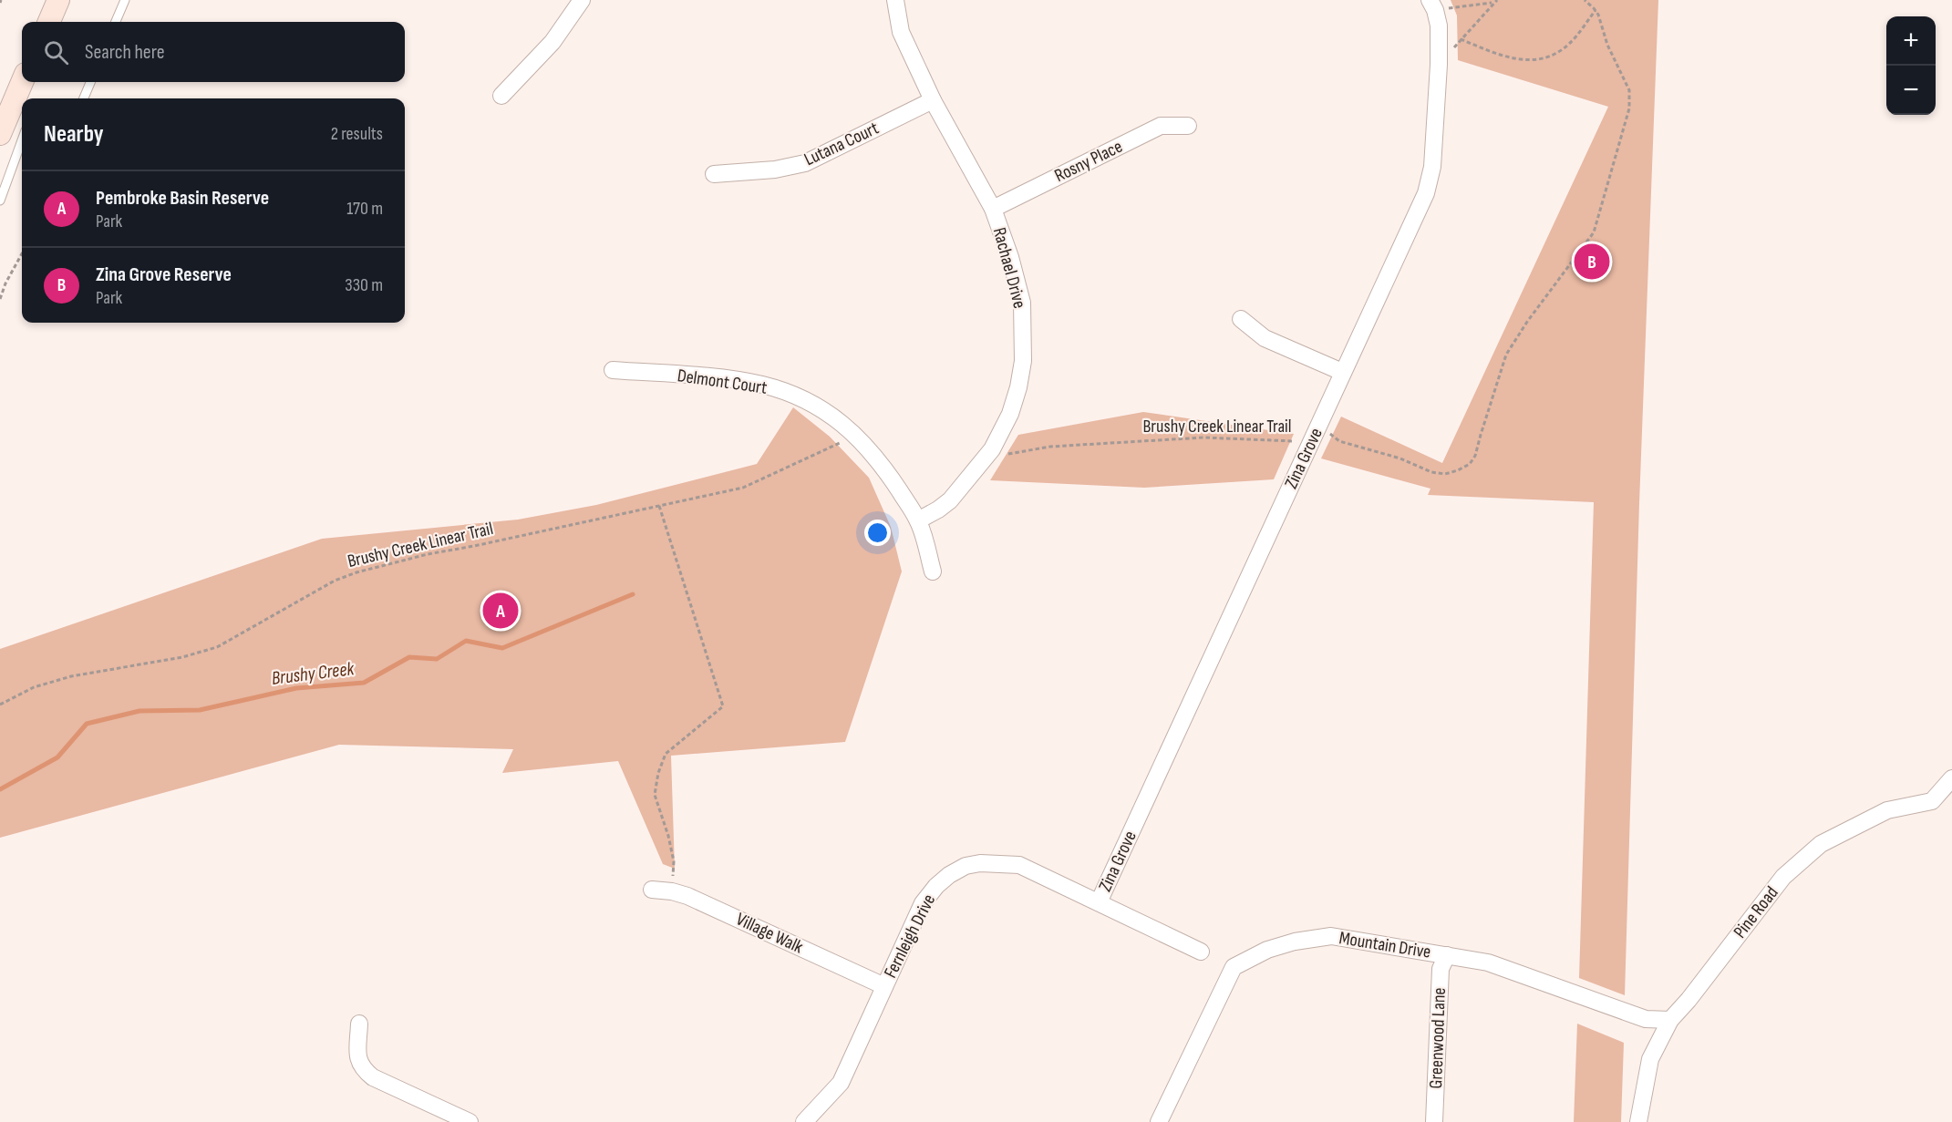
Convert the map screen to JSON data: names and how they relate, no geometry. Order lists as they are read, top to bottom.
{
  "streets": {
    "street": [
      "Lutana Court",
      "Rosny Place",
      "Rachael Drive",
      "Delmont Court",
      "Zina Grove",
      "Pine Road",
      "Village Walk",
      "Fernleigh Drive",
      "Mountain Drive",
      "Greenwood Lane"
    ],
    "path": ["Brushy Creek Linear Trail"]
  },
  "crossings": [
    ["Lutana Court", "Rachael Drive"],
    ["Rosny Place", "Rachael Drive"],
    ["Rachael Drive", "Delmont Court"],
    ["Rachael Drive", "Brushy Creek Linear Trail"],
    ["Delmont Court", "Brushy Creek Linear Trail"],
    ["Brushy Creek Linear Trail", "Zina Grove"],
    ["Zina Grove", "Fernleigh Drive"],
    ["Pine Road", "Mountain Drive"],
    ["Village Walk", "Fernleigh Drive"],
    ["Mountain Drive", "Greenwood Lane"]
  ],
  "water": ["Brushy Creek"],
  "page": {
    "map_buttons": ["+", "−"],
    "search": "Search here",
    "heading": ["Nearby", "2 results"],
    "list": [
      {
        "mark": "A",
        "name": "Pembroke Basin Reserve",
        "note": "Park",
        "value": "170 m"
      },
      {
        "mark": "B",
        "name": "Zina Grove Reserve",
        "note": "Park",
        "value": "330 m"
      }
    ],
    "pins": ["B", "A"]
  }
}
